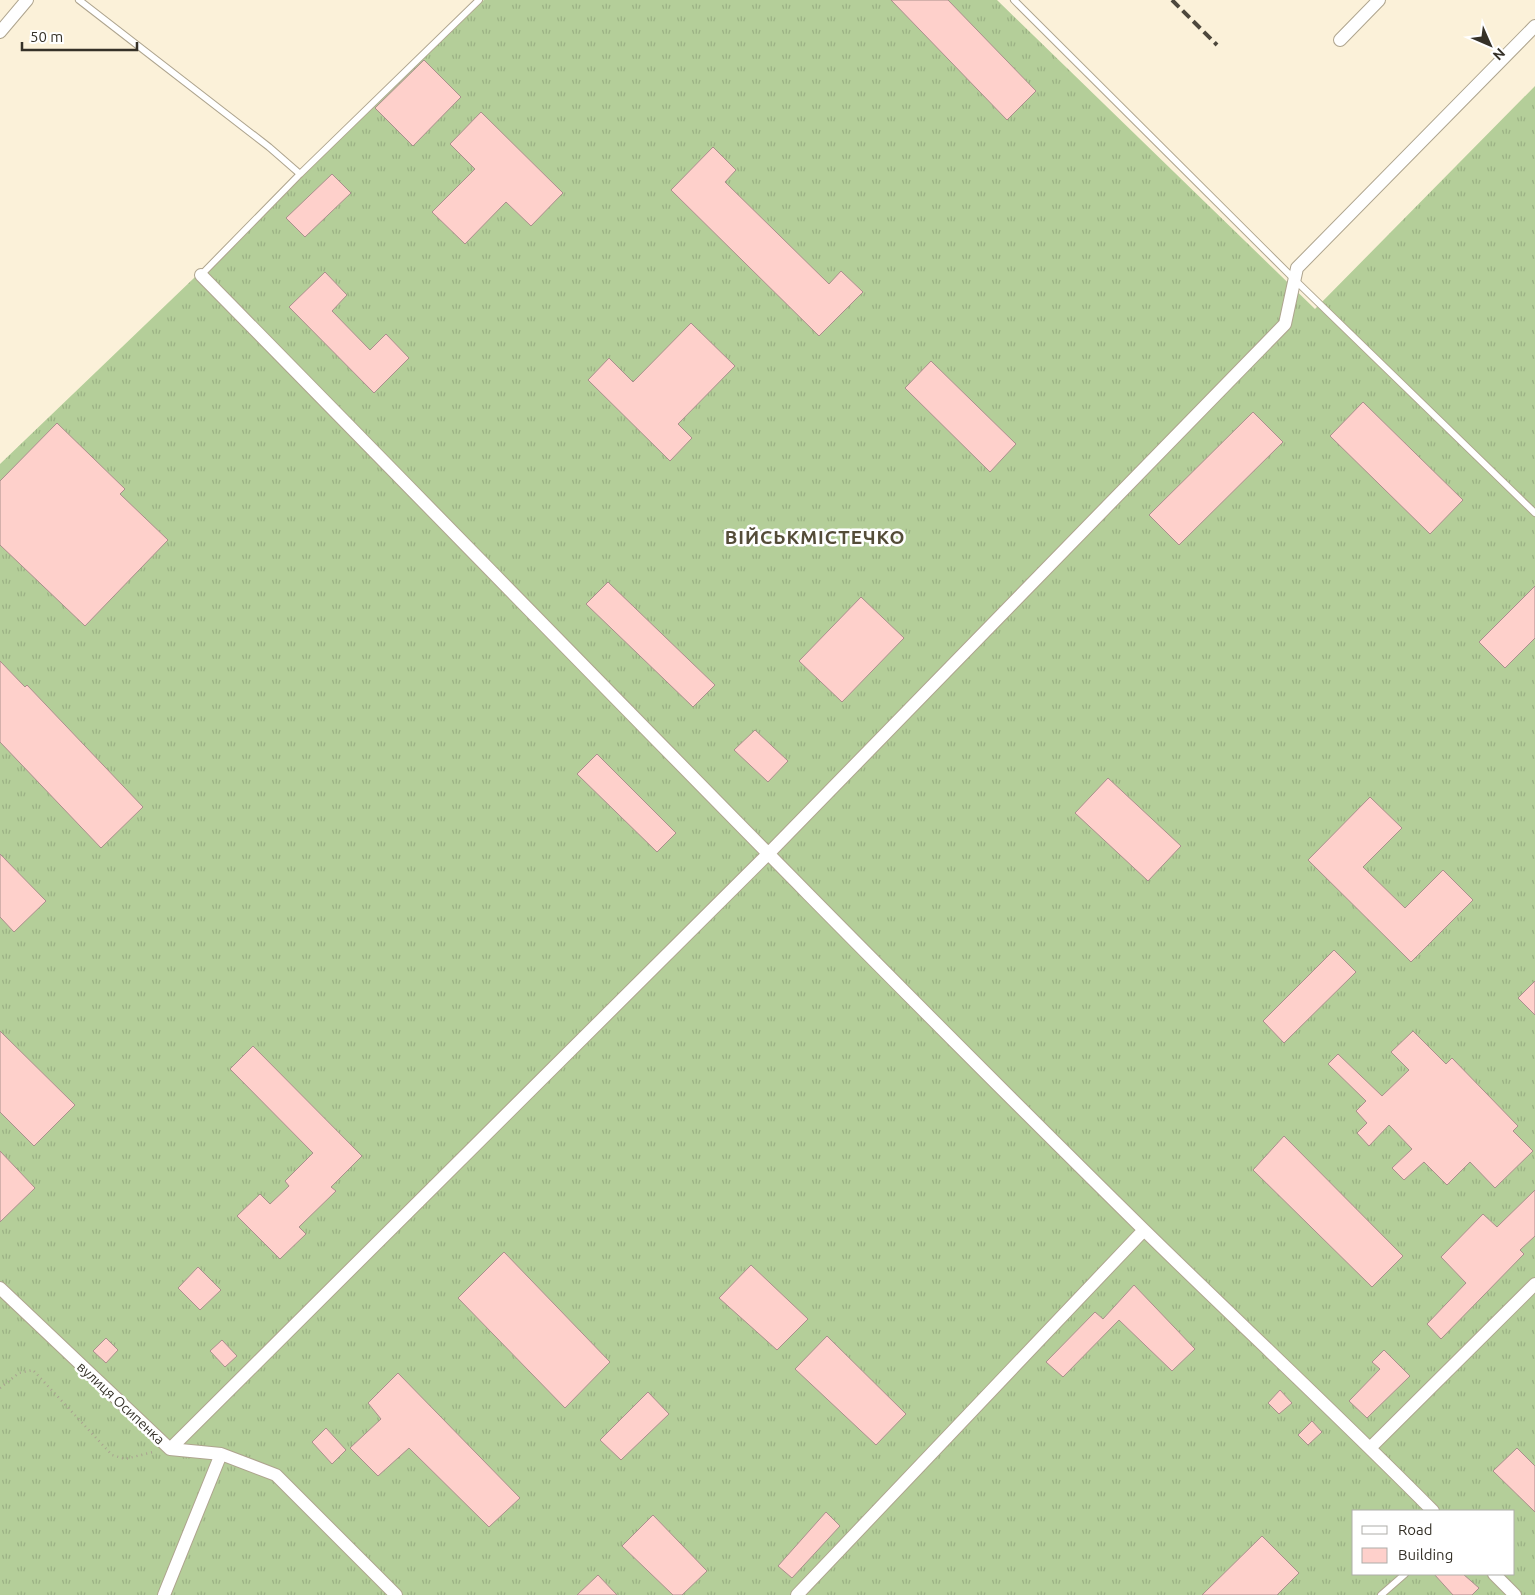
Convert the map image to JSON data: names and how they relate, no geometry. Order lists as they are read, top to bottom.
{
  "streets": {
    "street": ["вулиця Осипенка"]
  },
  "districts": ["ВІЙСЬКМІСТЕЧКО"],
  "legend": ["Road", "Building"],
  "scale_bar": "50 m",
  "north": "bottom right"
}
